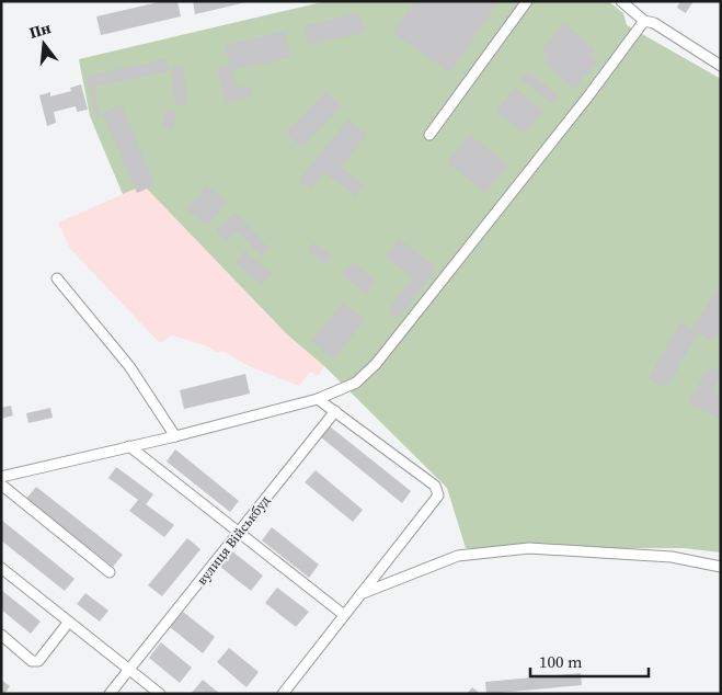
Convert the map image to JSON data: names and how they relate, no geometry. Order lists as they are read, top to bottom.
{
  "streets": {
    "street": ["вулиця Військбуд"]
  },
  "scale_bar": "100 m",
  "north": "top"
}
